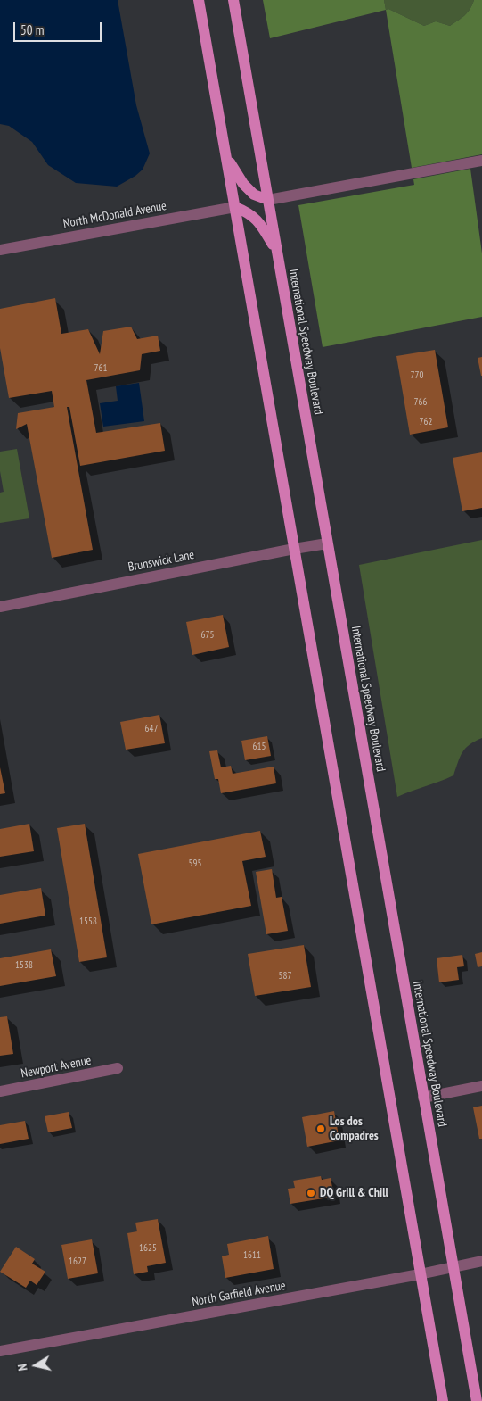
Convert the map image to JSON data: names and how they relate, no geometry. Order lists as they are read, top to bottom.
{
  "streets": {
    "main road": ["International Speedway Boulevard"],
    "street": [
      "North McDonald Avenue",
      "Brunswick Lane",
      "Newport Avenue",
      "North Garfield Avenue"
    ]
  },
  "crossings": [
    ["International Speedway Boulevard", "Brunswick Lane"],
    ["International Speedway Boulevard", "North Garfield Avenue"]
  ],
  "places": ["Los dos Compadres", "DQ Grill & Chill"],
  "house_numbers": [
    "761",
    "770",
    "766",
    "762",
    "675",
    "647",
    "615",
    "595",
    "1558",
    "1538",
    "587",
    "1625",
    "1611",
    "1627"
  ],
  "scale_bar": "50 m",
  "north": "left"
}
